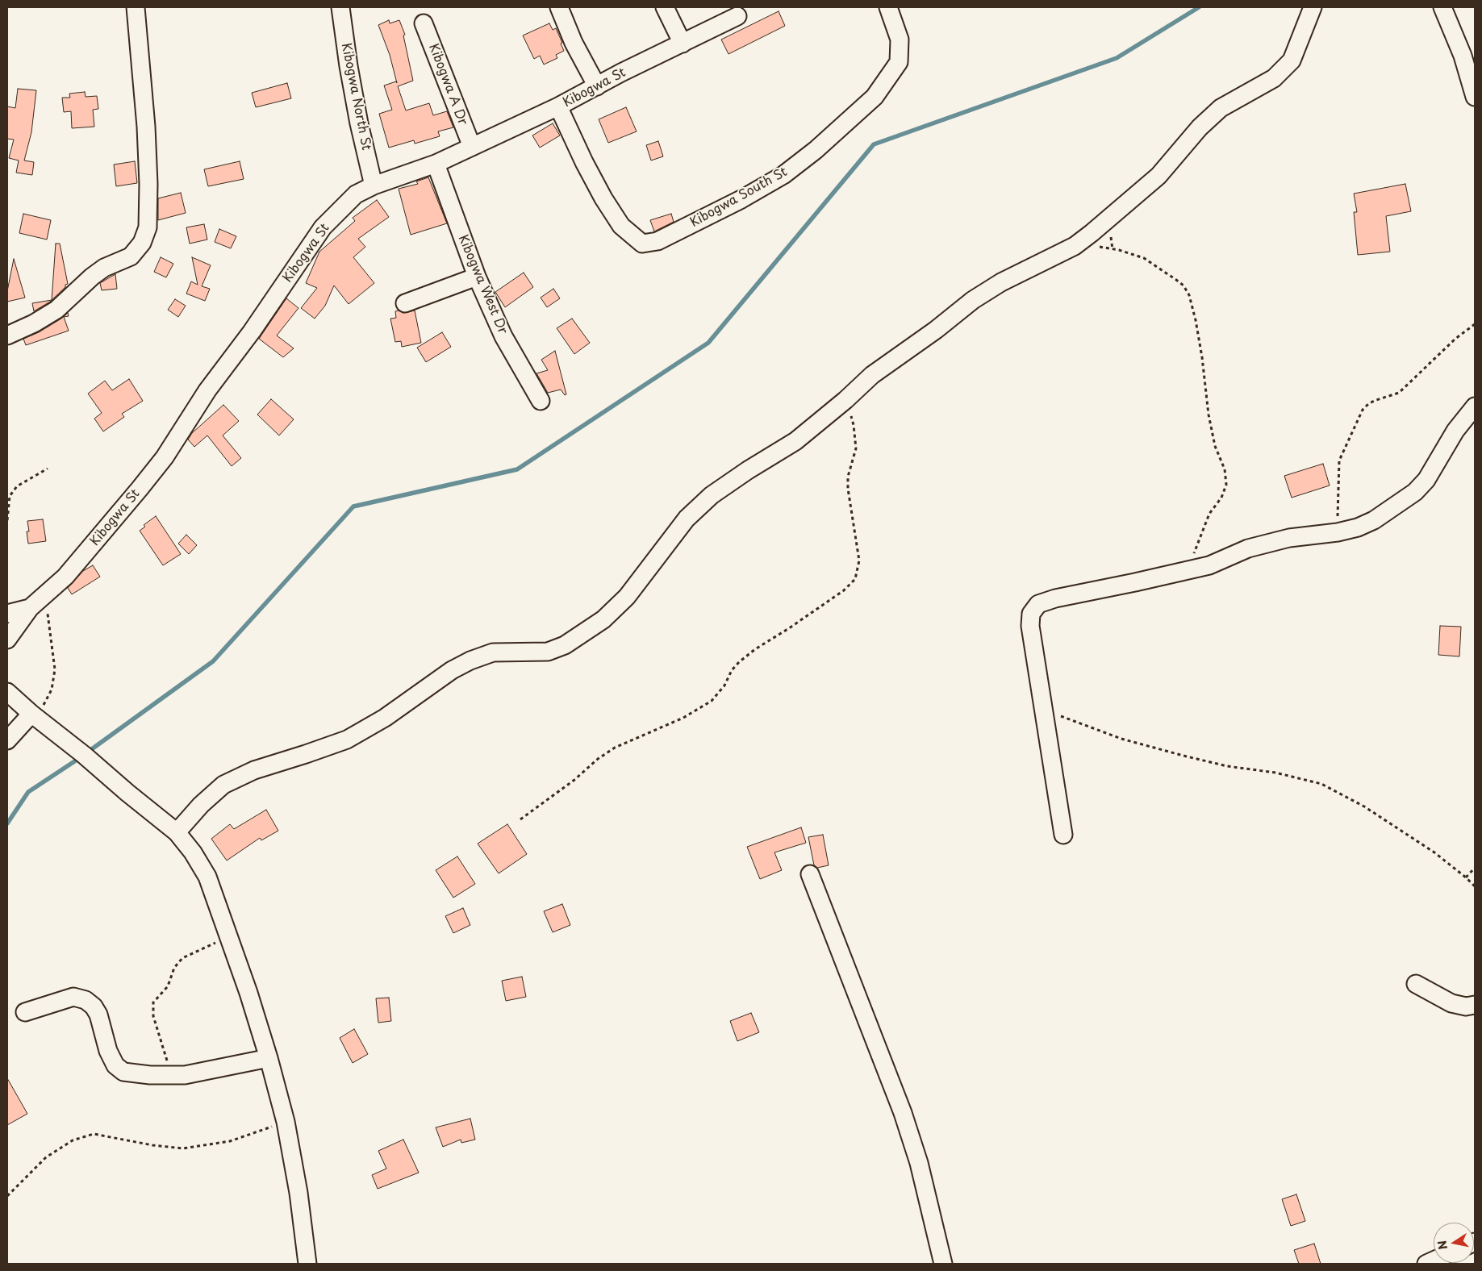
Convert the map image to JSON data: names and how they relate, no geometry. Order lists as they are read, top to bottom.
{
  "streets": {
    "street": [
      "Kibogwa A Dr",
      "Kibogwa St",
      "Kibogwa North St",
      "Kibogwa South St",
      "Kibogwa West Dr"
    ]
  },
  "crossings": [
    ["Kibogwa A Dr", "Kibogwa St"],
    ["Kibogwa St", "Kibogwa North St"],
    ["Kibogwa St", "Kibogwa South St"],
    ["Kibogwa St", "Kibogwa West Dr"]
  ],
  "north": "left"
}
